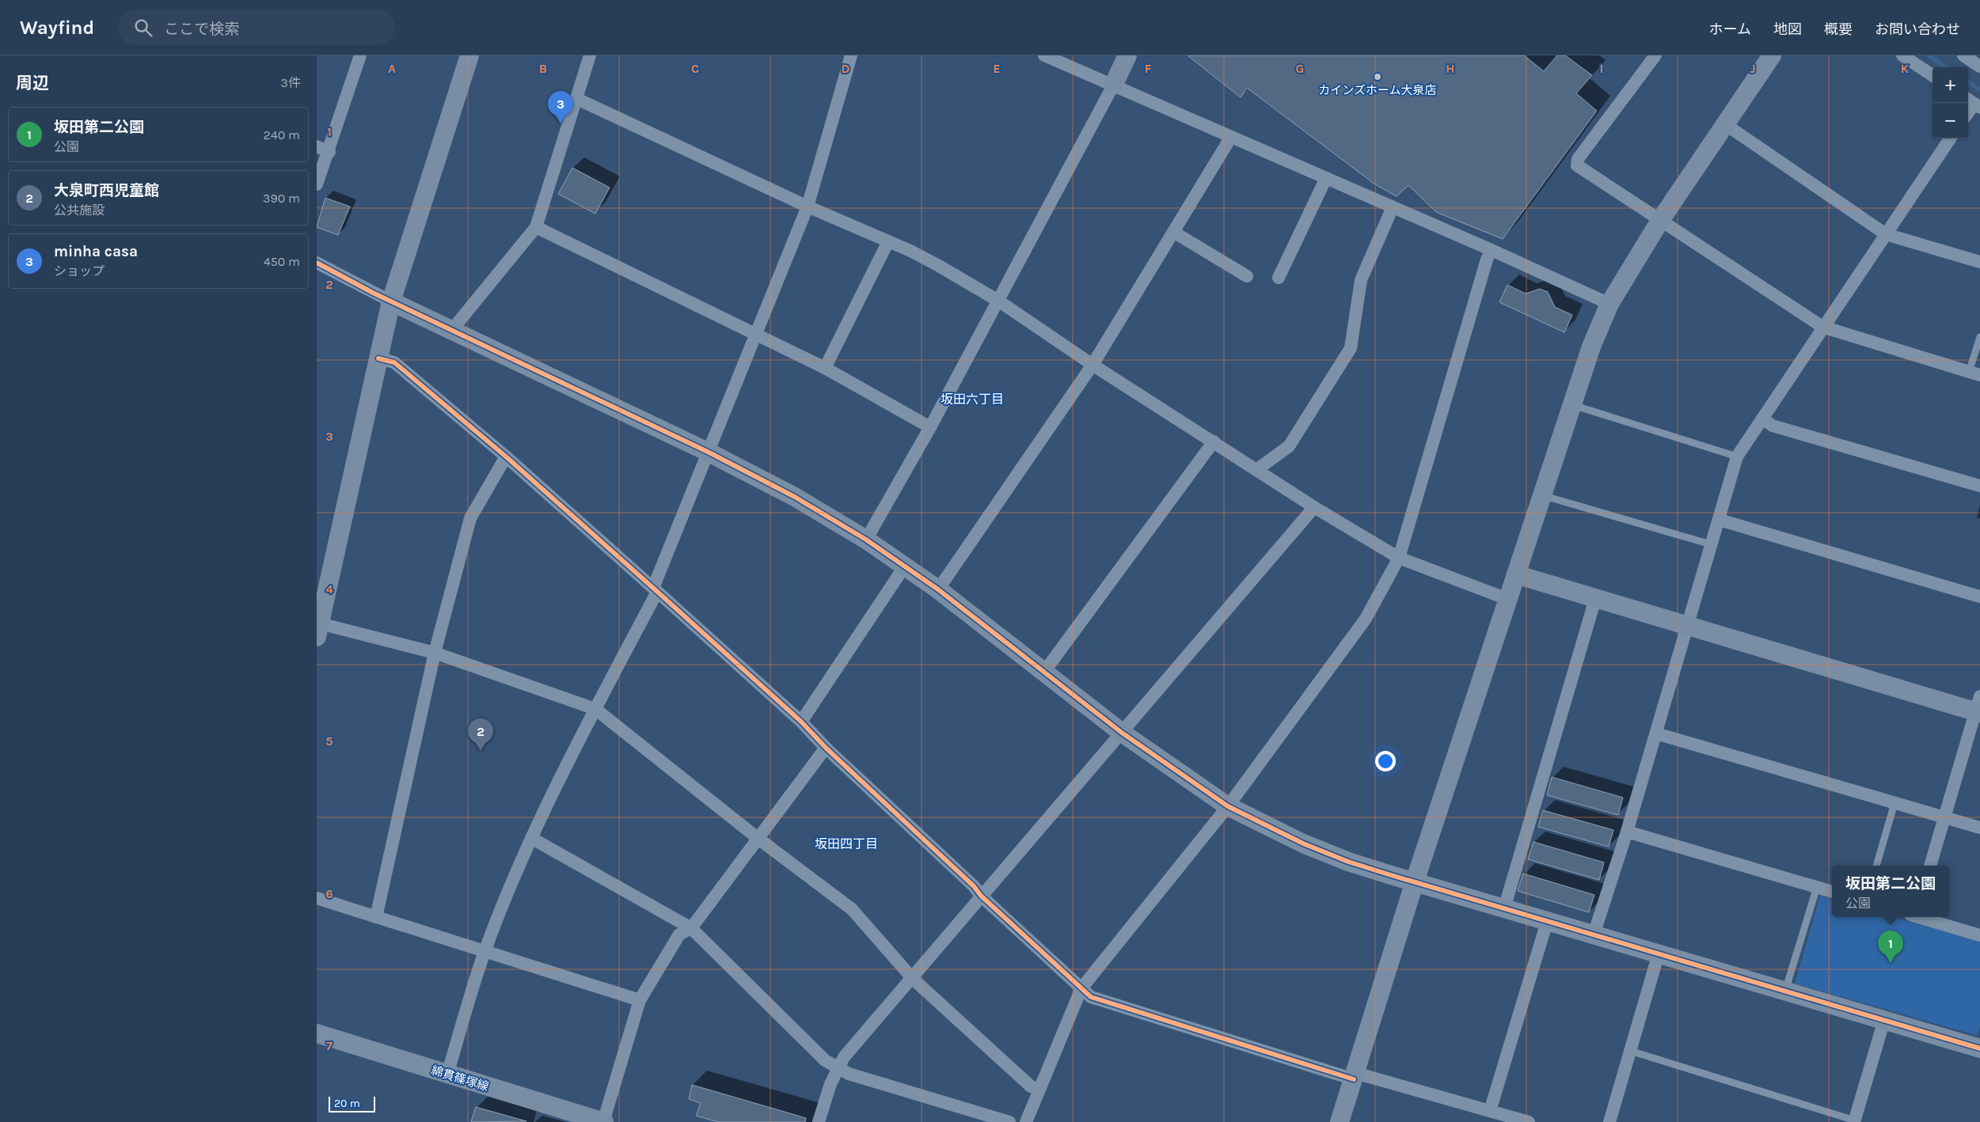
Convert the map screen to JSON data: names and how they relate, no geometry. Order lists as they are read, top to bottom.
{
  "streets": {
    "street": ["綿貫篠塚線"]
  },
  "districts": ["坂田六丁目", "坂田四丁目"],
  "places": ["カインズホーム大泉店"],
  "scale_bar": "20 m",
  "page": {
    "header": "Wayfind",
    "search": "ここで検索",
    "nav": [
      "ホーム",
      "地図",
      "概要",
      "お問い合わせ"
    ],
    "heading": ["周辺", "3件"],
    "map_buttons": ["+", "−"],
    "pins": ["3", "2", "1"],
    "list": [
      {
        "mark": "1",
        "name": "坂田第二公園",
        "note": "公園",
        "value": "240 m"
      },
      {
        "mark": "2",
        "name": "大泉町西児童館",
        "note": "公共施設",
        "value": "390 m"
      },
      {
        "mark": "3",
        "name": "minha casa",
        "note": "ショップ",
        "value": "450 m"
      }
    ],
    "popup": ["坂田第二公園", "公園"],
    "scale": "20 m"
  },
  "grid": {
    "columns": [
      "A",
      "B",
      "C",
      "D",
      "E",
      "F",
      "G",
      "H",
      "I",
      "J",
      "K"
    ],
    "rows": [
      "1",
      "2",
      "3",
      "4",
      "5",
      "6",
      "7"
    ]
  }
}
